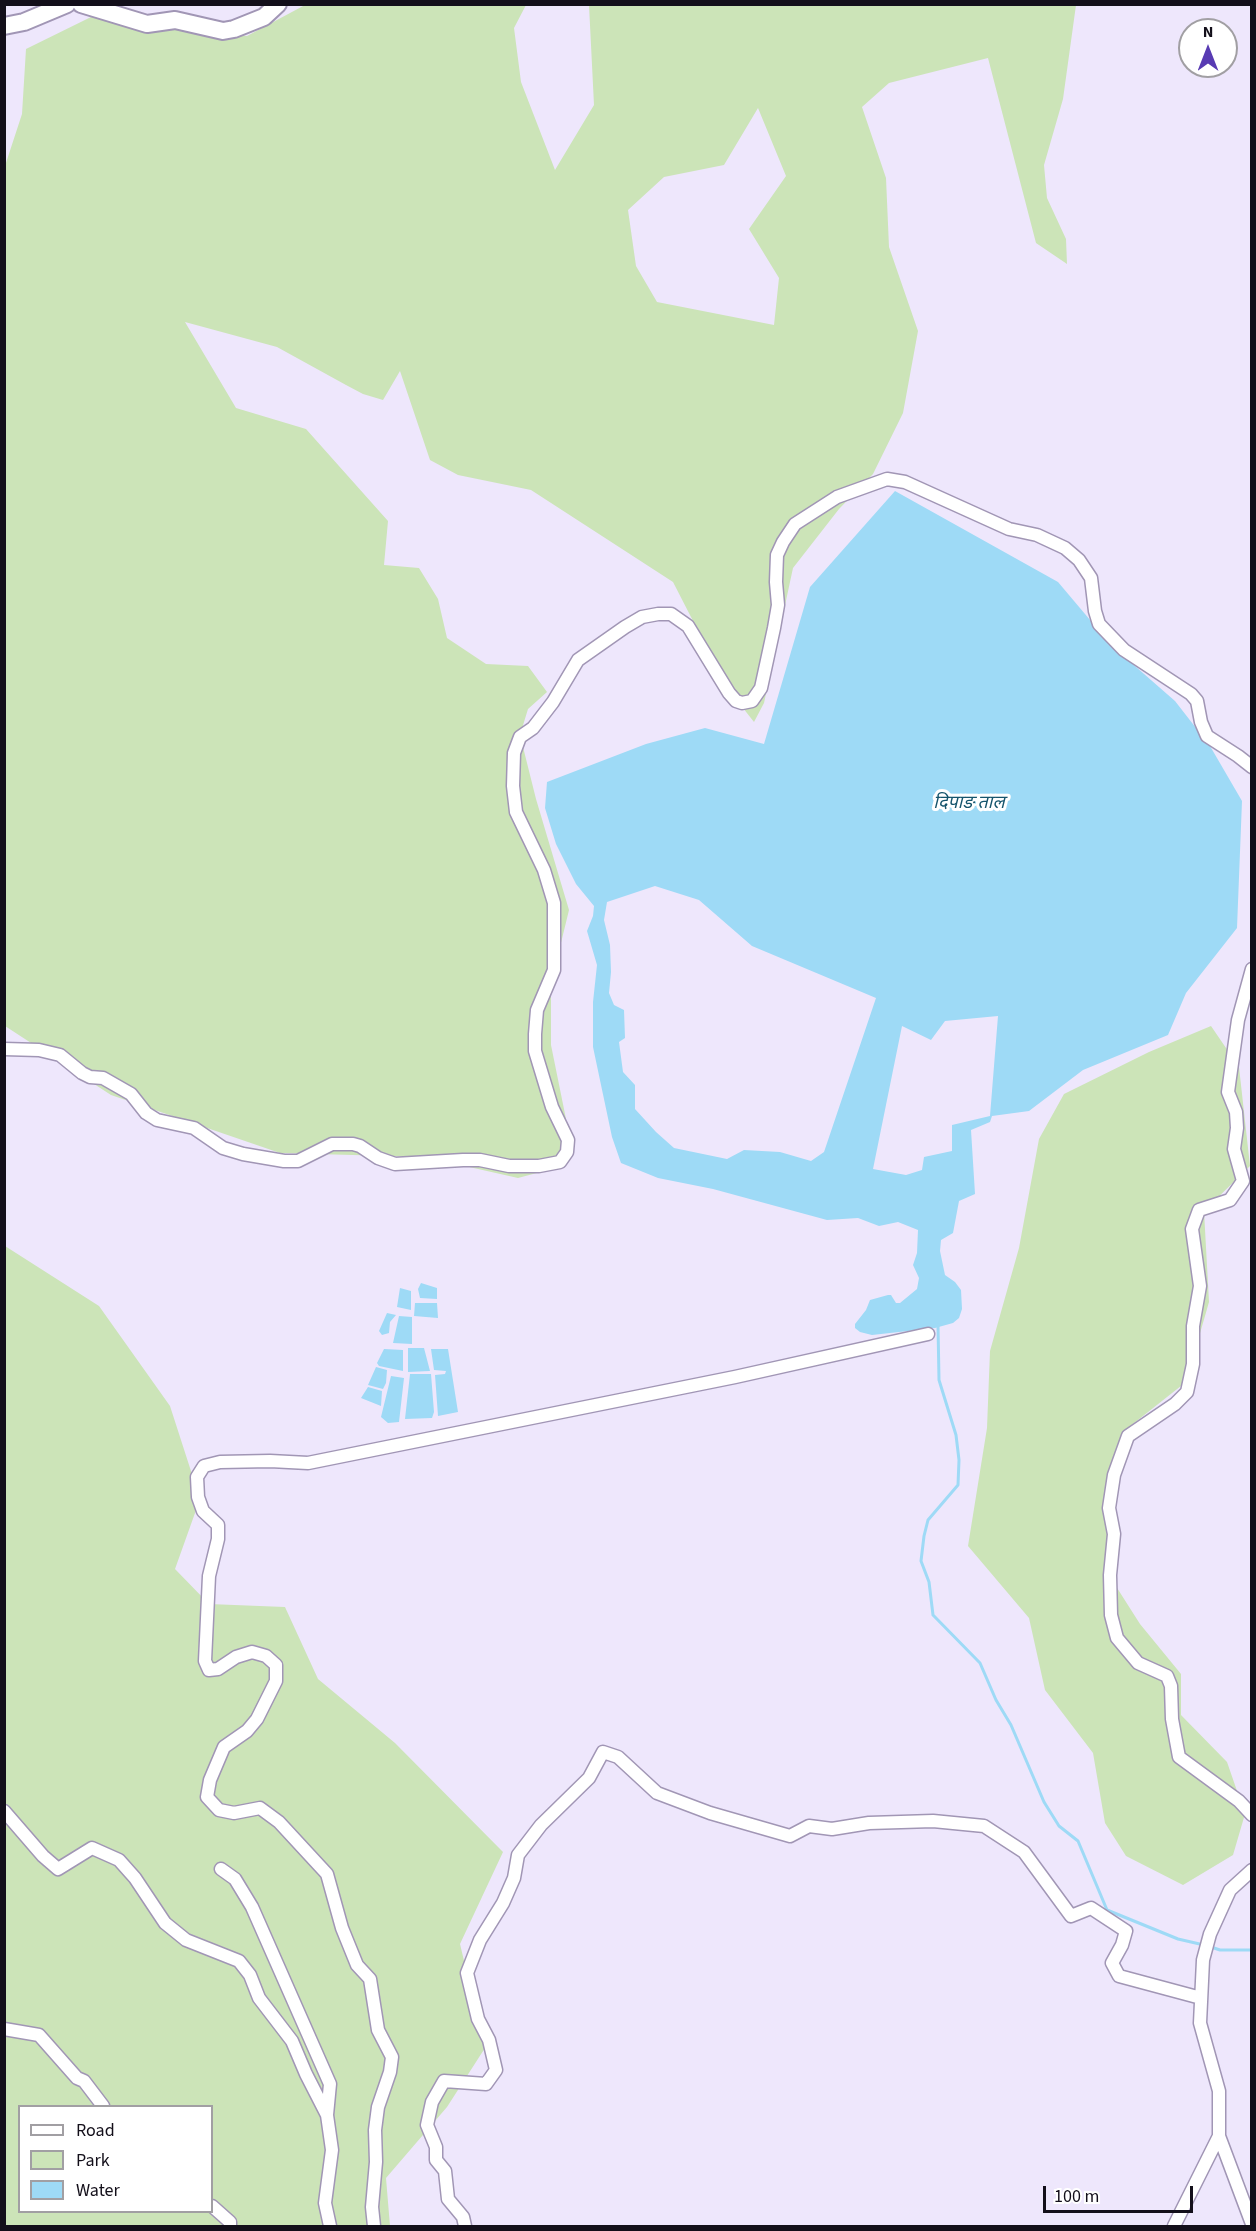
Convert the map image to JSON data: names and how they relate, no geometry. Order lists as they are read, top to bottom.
{
  "water": ["दिपाङ ताल"],
  "legend": ["Road", "Park", "Water"],
  "scale_bar": "100 m",
  "north": "top"
}
